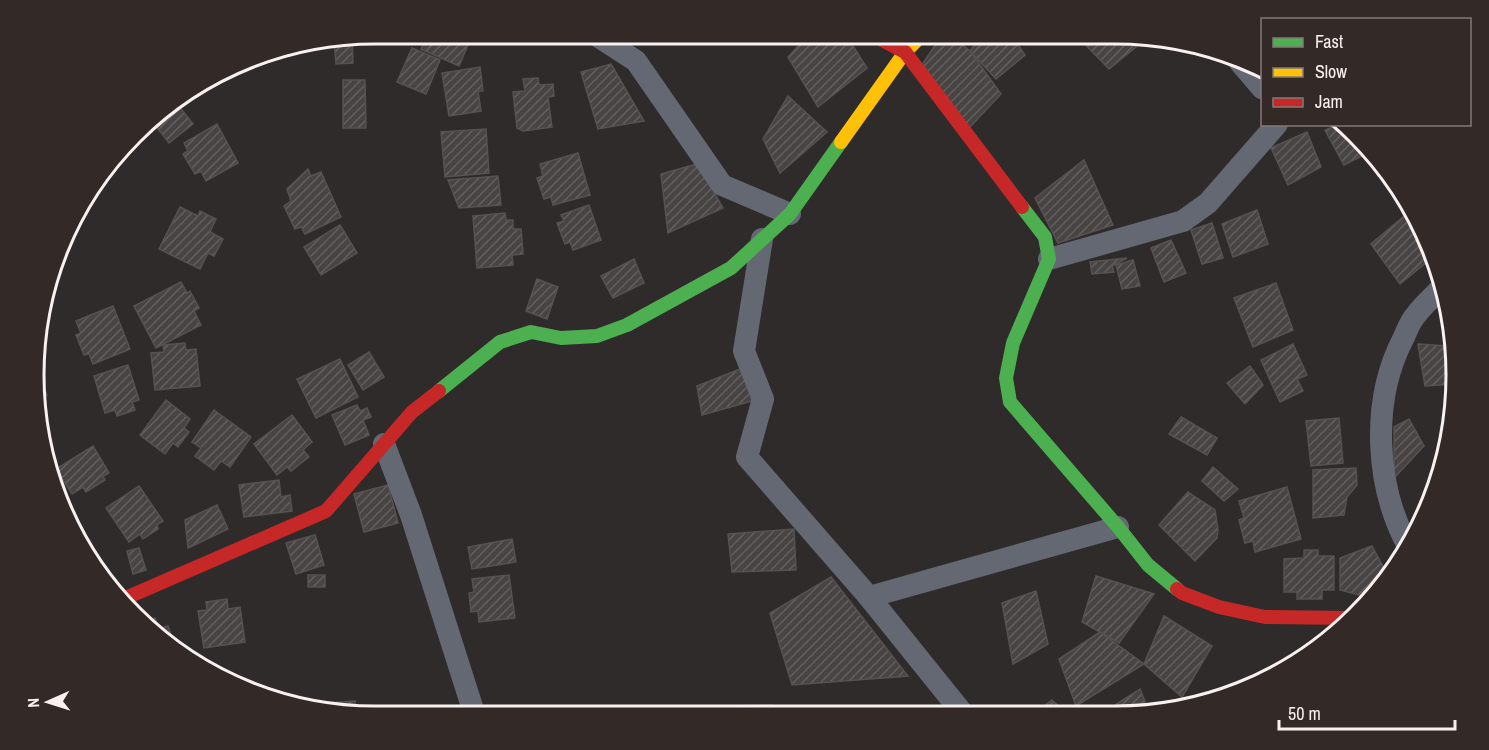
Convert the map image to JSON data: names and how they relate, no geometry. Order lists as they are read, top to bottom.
{
  "legend": ["Fast", "Slow", "Jam"],
  "scale_bar": "50 m",
  "north": "left"
}
